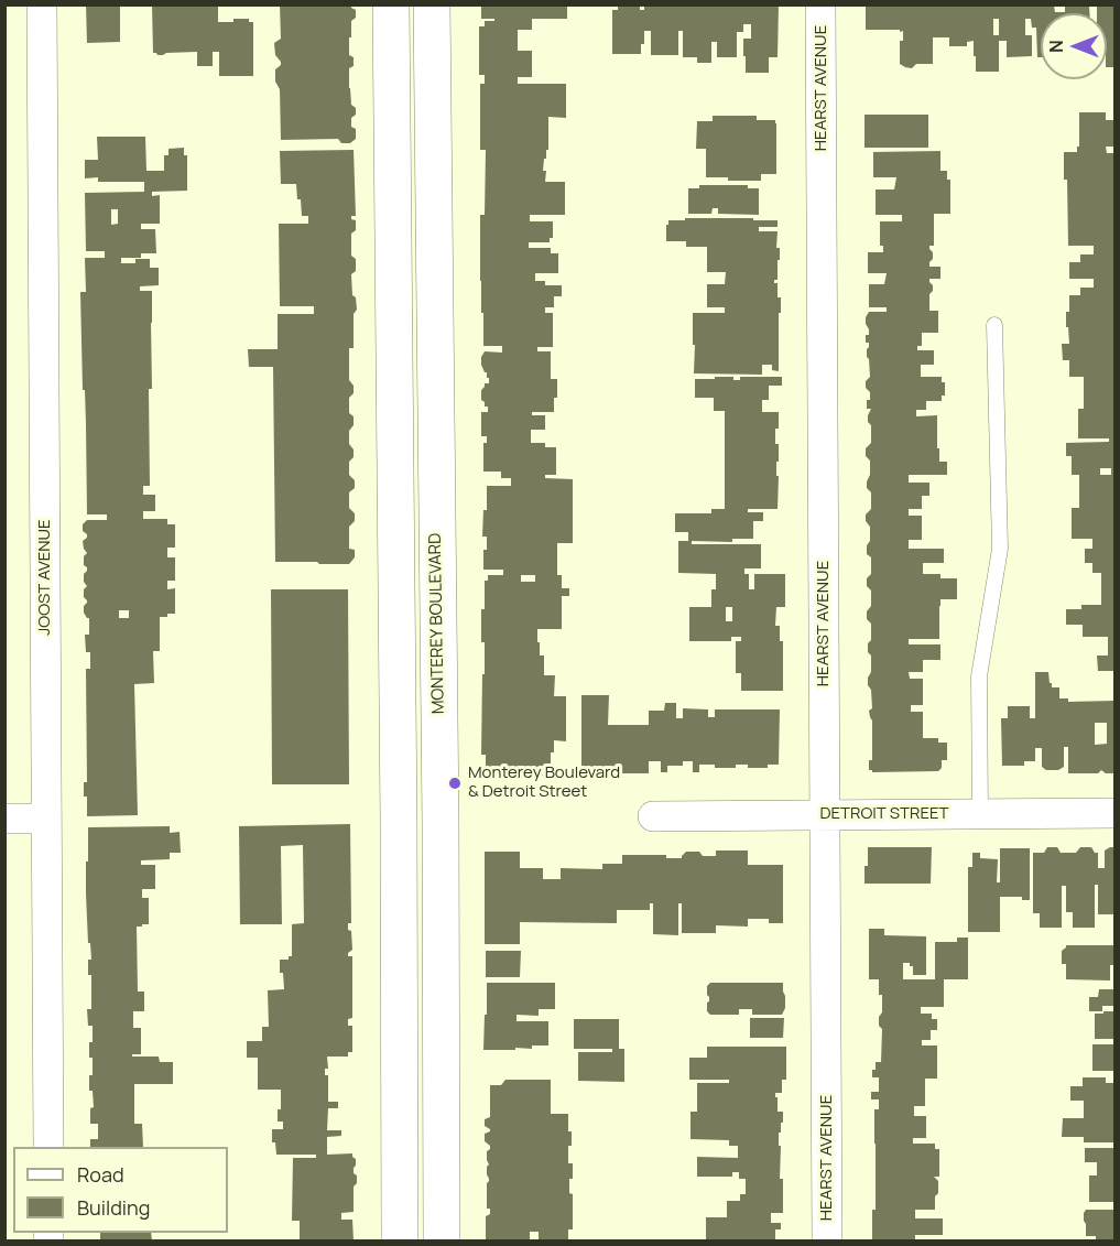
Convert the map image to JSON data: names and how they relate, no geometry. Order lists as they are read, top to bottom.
{
  "streets": {
    "main road": ["MONTEREY BOULEVARD"],
    "street": ["HEARST AVENUE", "JOOST AVENUE", "DETROIT STREET"]
  },
  "crossings": [
    ["HEARST AVENUE", "DETROIT STREET"]
  ],
  "places": ["Monterey Boulevard & Detroit Street"],
  "legend": ["Road", "Building"],
  "north": "left"
}
